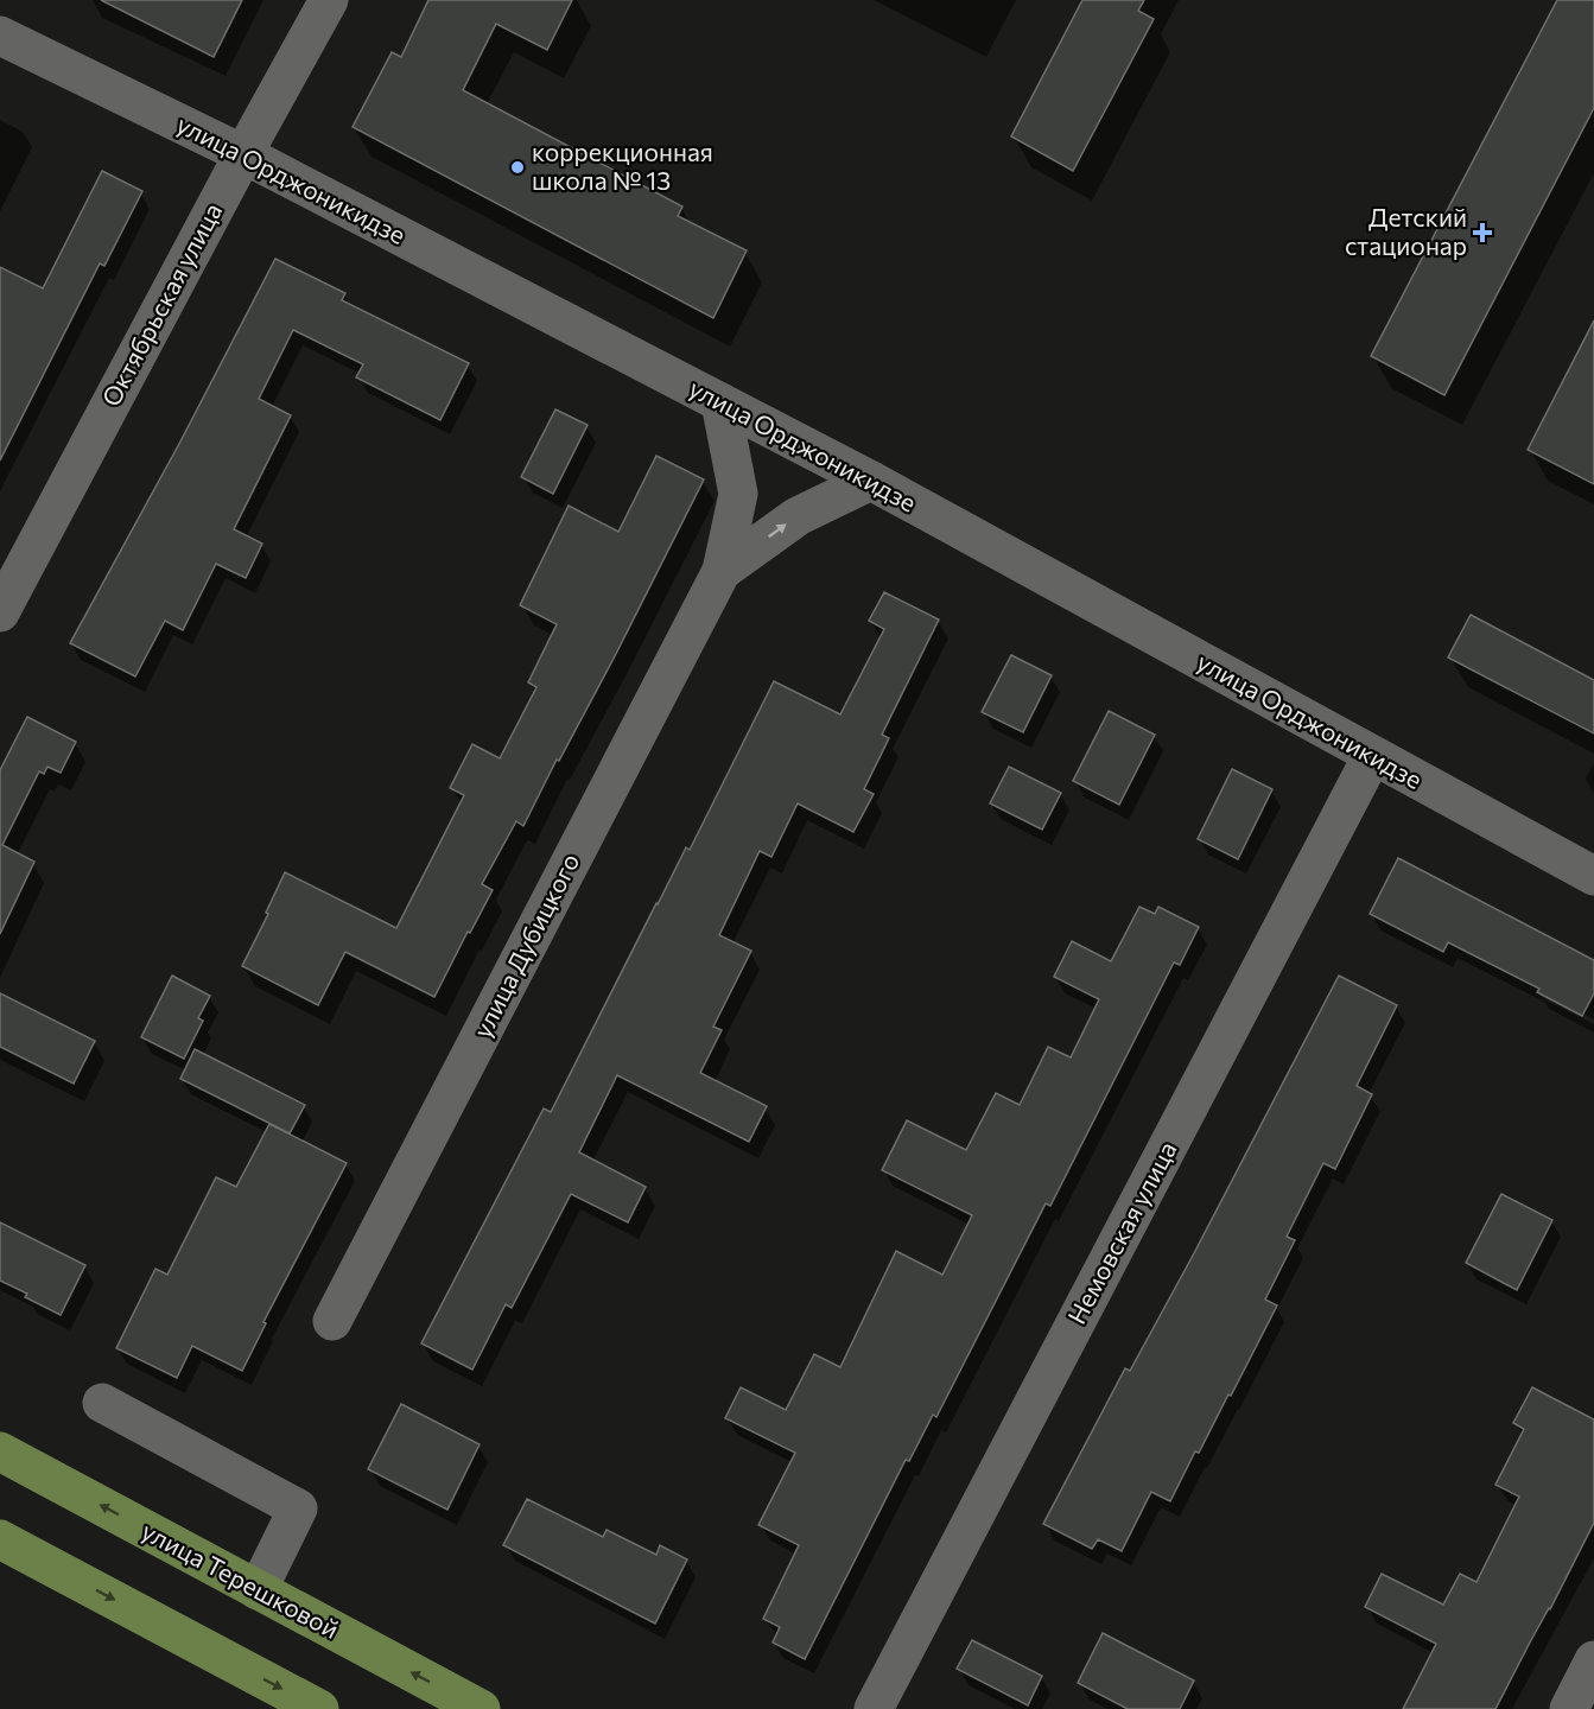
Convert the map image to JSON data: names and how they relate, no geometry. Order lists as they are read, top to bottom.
{
  "streets": {
    "main road": ["улица Терешковой"],
    "street": [
      "улица Орджоникидзе",
      "Октябрьская улица",
      "улица Дубицкого",
      "Немовская улица"
    ]
  },
  "crossings": [
    ["улица Орджоникидзе", "Октябрьская улица"],
    ["улица Орджоникидзе", "улица Дубицкого"],
    ["улица Орджоникидзе", "Немовская улица"]
  ],
  "places": {
    "other": ["коррекционная школа № 13"],
    "health": ["Детский стационар"]
  }
}
